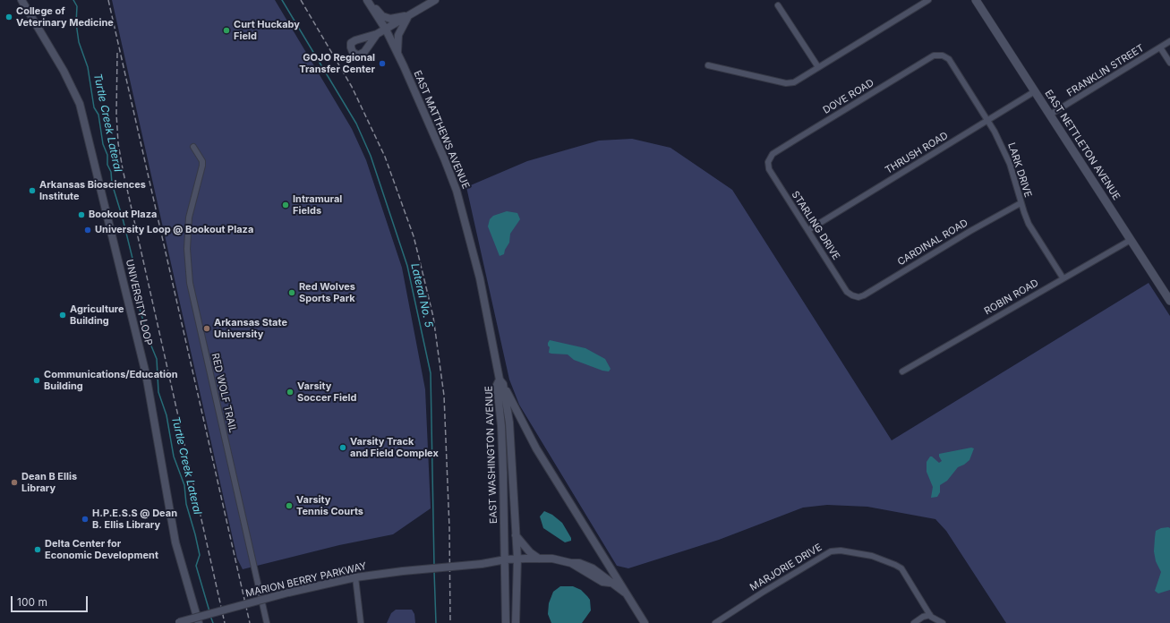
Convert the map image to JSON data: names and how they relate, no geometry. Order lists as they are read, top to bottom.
{
  "streets": {
    "main road": ["EAST NETTLETON AVENUE"],
    "street": [
      "FRANKLIN STREET",
      "DOVE ROAD",
      "EAST MATTHEWS AVENUE",
      "THRUSH ROAD",
      "LARK DRIVE",
      "STARLING DRIVE",
      "CARDINAL ROAD",
      "ROBIN ROAD",
      "UNIVERSITY LOOP",
      "RED WOLF TRAIL",
      "EAST WASHINGTON AVENUE",
      "MARJORIE DRIVE",
      "MARION BERRY PARKWAY"
    ]
  },
  "crossings": [
    ["FRANKLIN STREET", "EAST NETTLETON AVENUE"],
    ["DOVE ROAD", "LARK DRIVE"],
    ["DOVE ROAD", "STARLING DRIVE"],
    ["EAST MATTHEWS AVENUE", "EAST WASHINGTON AVENUE"],
    ["EAST NETTLETON AVENUE", "THRUSH ROAD"],
    ["EAST NETTLETON AVENUE", "ROBIN ROAD"],
    ["THRUSH ROAD", "LARK DRIVE"],
    ["THRUSH ROAD", "STARLING DRIVE"],
    ["LARK DRIVE", "CARDINAL ROAD"],
    ["LARK DRIVE", "ROBIN ROAD"],
    ["STARLING DRIVE", "CARDINAL ROAD"],
    ["EAST WASHINGTON AVENUE", "MARION BERRY PARKWAY"]
  ],
  "water": ["Turtle Creek Lateral", "Lateral No. 5"],
  "places": [
    "College of Veterinary Medicine",
    "Curt Huckaby Field",
    "GOJO Regional Transfer Center",
    "Arkansas Biosciences Institute",
    "Intramural Fields",
    "Bookout Plaza",
    "University Loop @ Bookout Plaza",
    "Red Wolves Sports Park",
    "Agriculture Building",
    "Arkansas State University",
    "Communications/Education Building",
    "Varsity Soccer Field",
    "Varsity Track and Field Complex",
    "Dean B Ellis Library",
    "Varsity Tennis Courts",
    "H.P.E.S.S @ Dean B. Ellis Library",
    "Delta Center for Economic Development"
  ],
  "scale_bar": "100 m"
}
